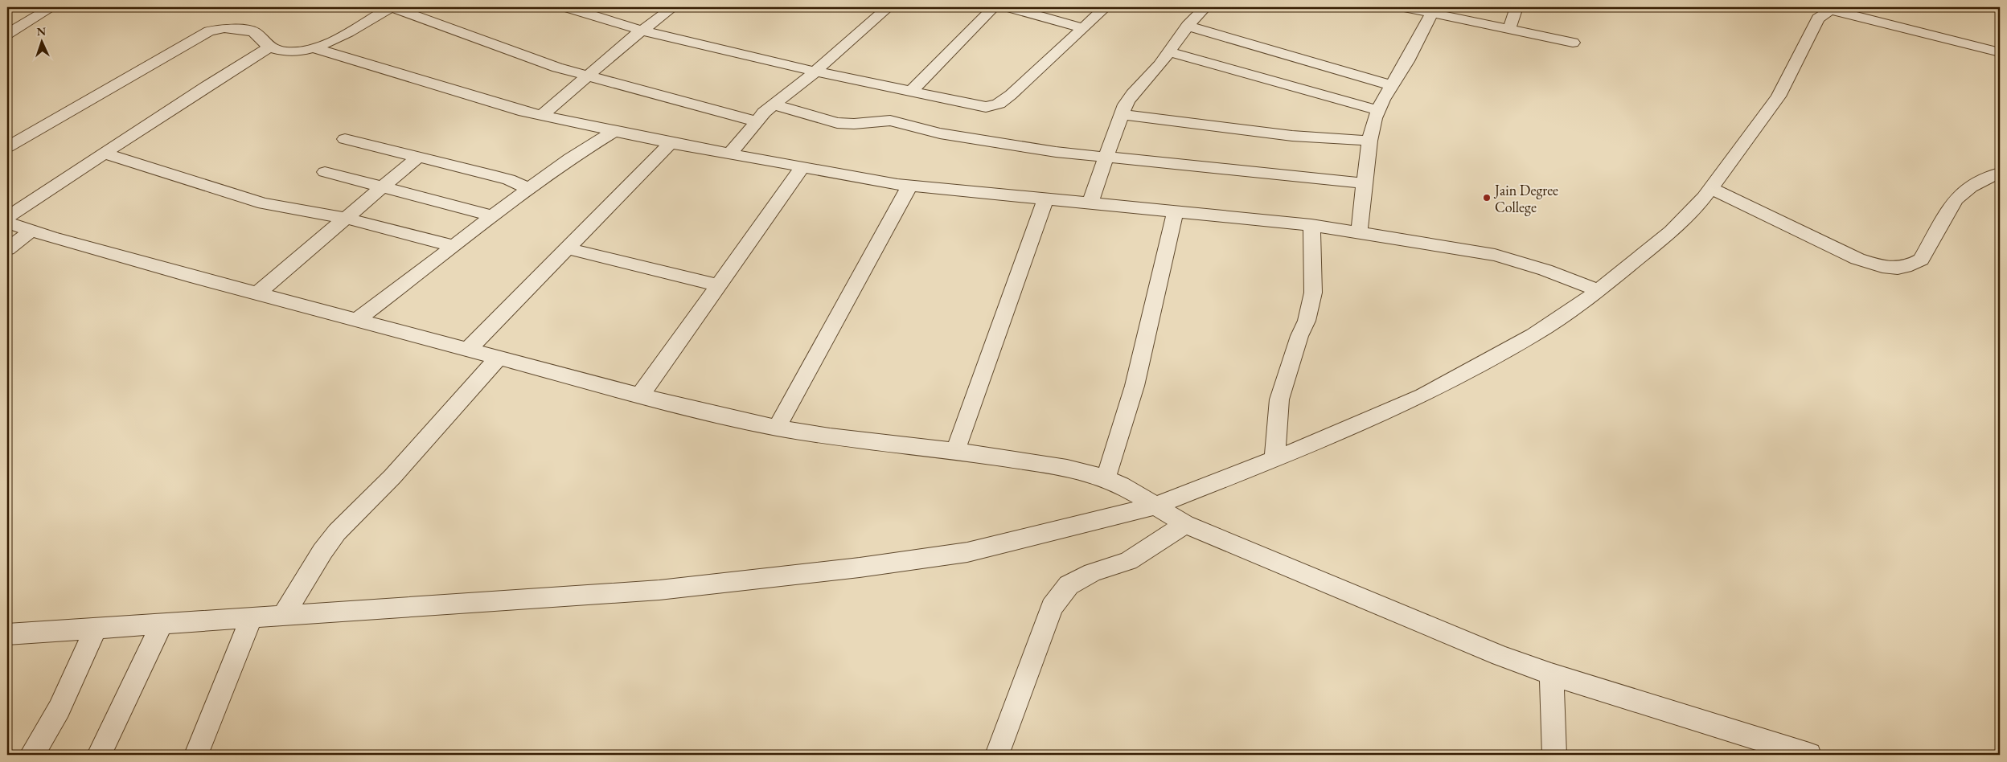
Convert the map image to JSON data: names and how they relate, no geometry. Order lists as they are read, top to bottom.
{
  "places": ["Jain Degree College"],
  "north": "top"
}
